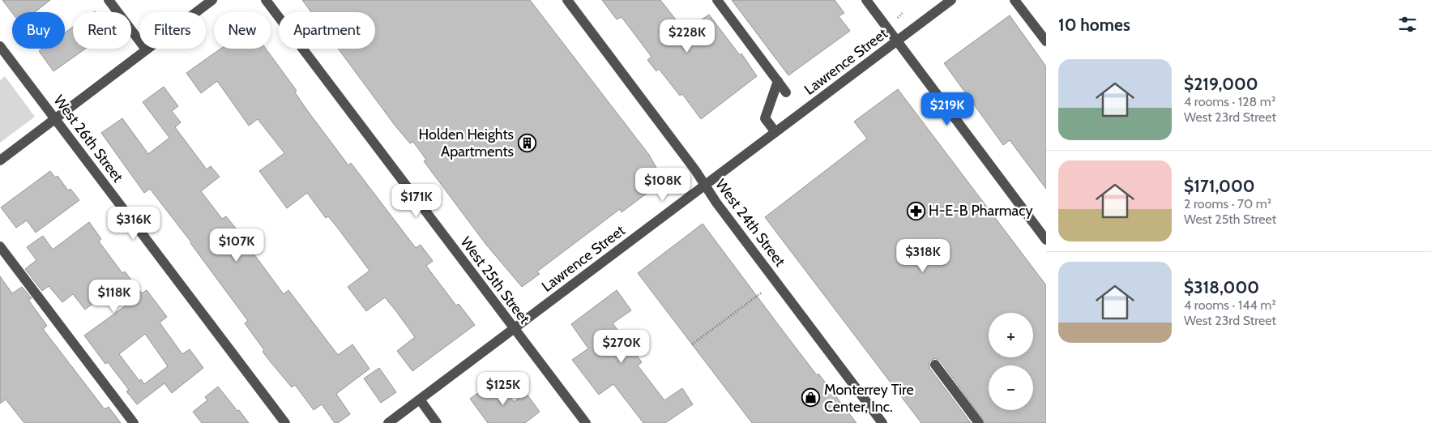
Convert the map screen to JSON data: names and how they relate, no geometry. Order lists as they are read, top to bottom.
{
  "streets": {
    "street": [
      "Lawrence Street",
      "West 26th Street",
      "West 24th Street",
      "West 25th Street"
    ]
  },
  "crossings": [
    ["Lawrence Street", "West 24th Street"],
    ["Lawrence Street", "West 25th Street"]
  ],
  "places": {
    "building": ["Holden Heights Apartments"],
    "pharmacy": ["H-E-B Pharmacy"],
    "shop": ["Monterrey Tire Center, Inc."]
  },
  "page": {
    "heading": "10 homes",
    "chip": [
      "Buy",
      "Rent",
      "Filters",
      "New",
      "Apartment"
    ],
    "price": [
      "$228K",
      "$219K",
      "$108K",
      "$171K",
      "$316K",
      "$107K",
      "$318K",
      "$118K",
      "$270K",
      "$125K"
    ],
    "list": [
      {
        "name": "$219,000",
        "note": "4 rooms · 128 m² · West 23rd Street"
      },
      {
        "name": "$171,000",
        "note": "2 rooms · 70 m² · West 25th Street"
      },
      {
        "name": "$318,000",
        "note": "4 rooms · 144 m² · West 23rd Street"
      }
    ],
    "map_buttons": ["+", "−"]
  }
}
